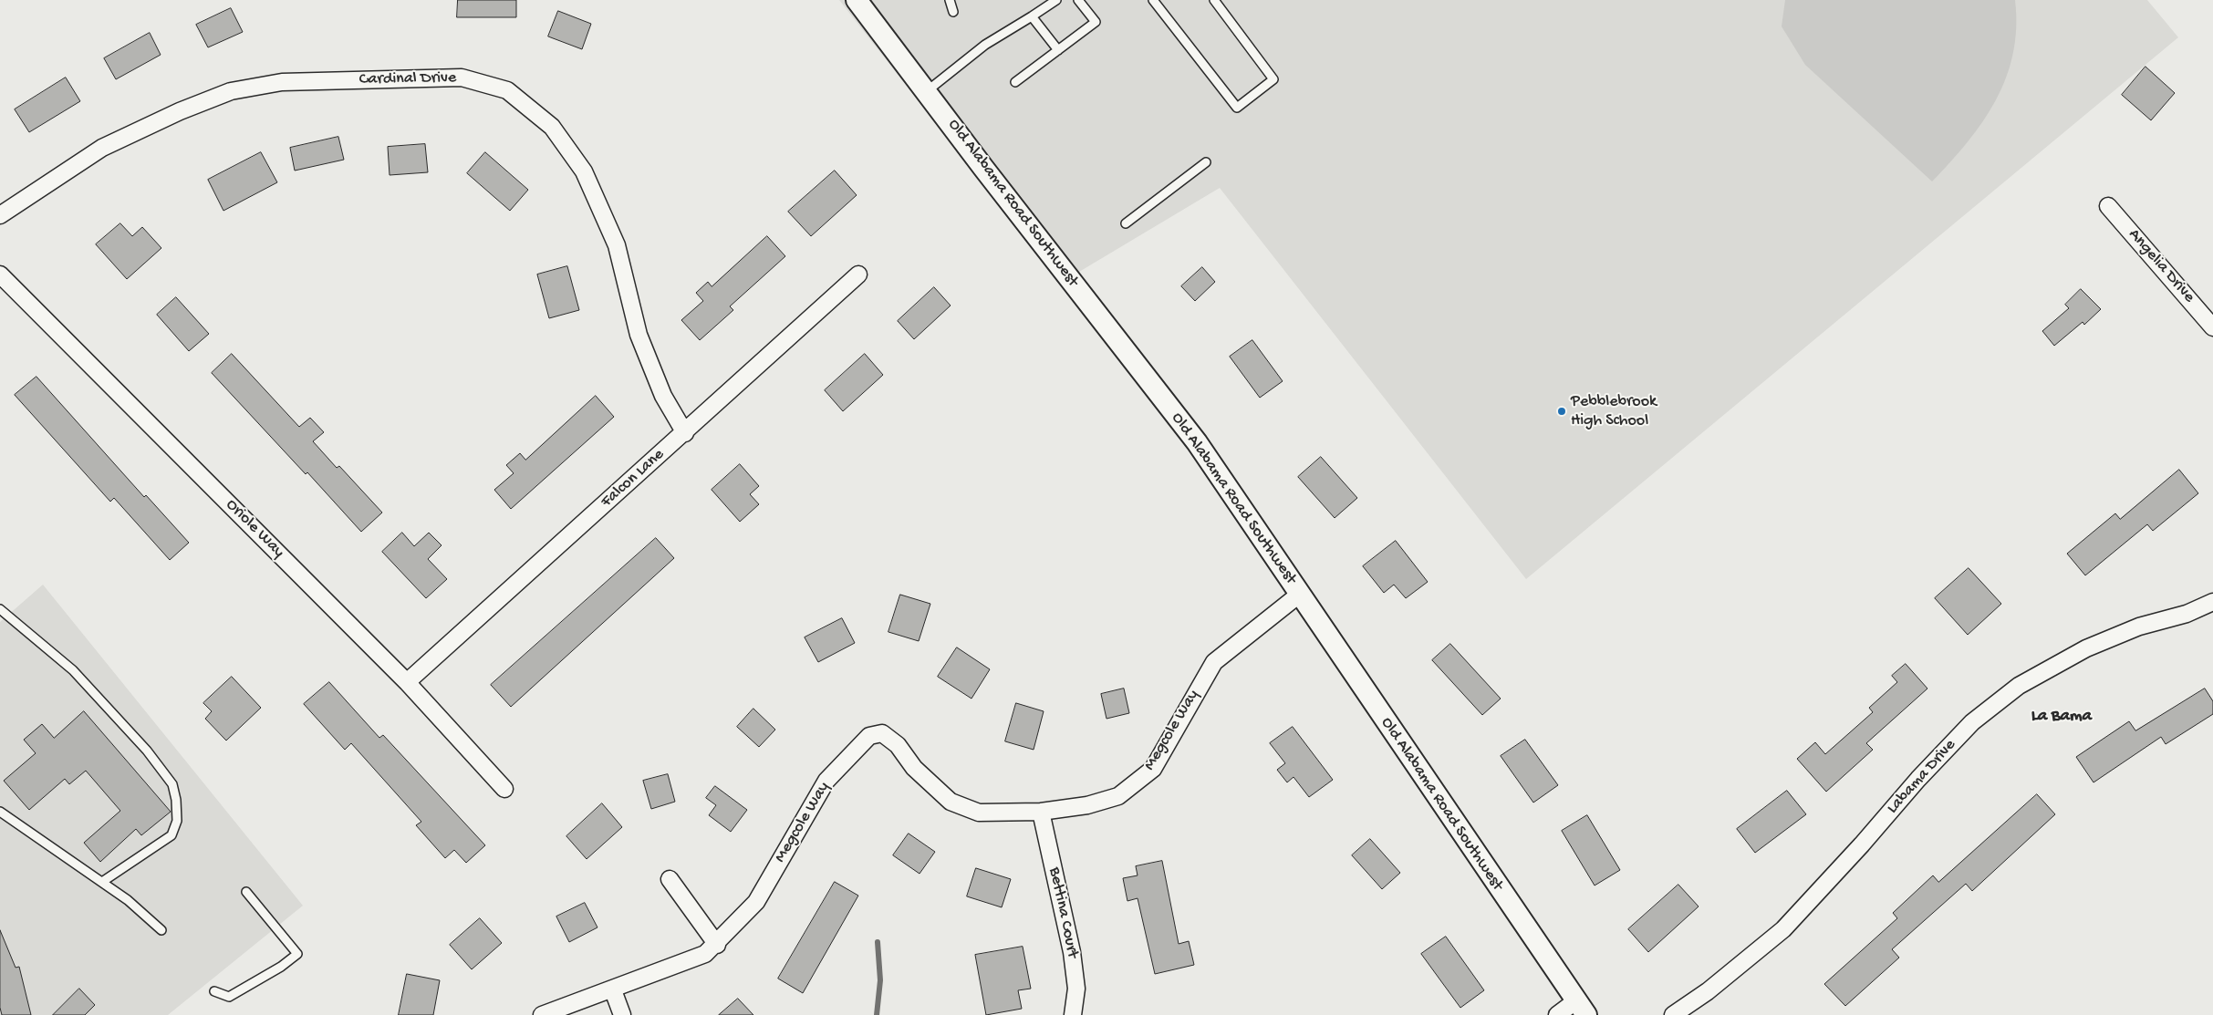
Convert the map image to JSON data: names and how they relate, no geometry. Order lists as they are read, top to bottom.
{
  "streets": {
    "street": [
      "Cardinal Drive",
      "Old Alabama Road Southwest",
      "Angelia Drive",
      "Falcon Lane",
      "Oriole Way",
      "Megcole Way",
      "Labama Drive",
      "Bettina Court"
    ]
  },
  "crossings": [
    ["Cardinal Drive", "Falcon Lane"],
    ["Old Alabama Road Southwest", "Megcole Way"],
    ["Falcon Lane", "Oriole Way"],
    ["Megcole Way", "Bettina Court"]
  ],
  "districts": ["La Bama"],
  "places": ["Pebblebrook High School"]
}
